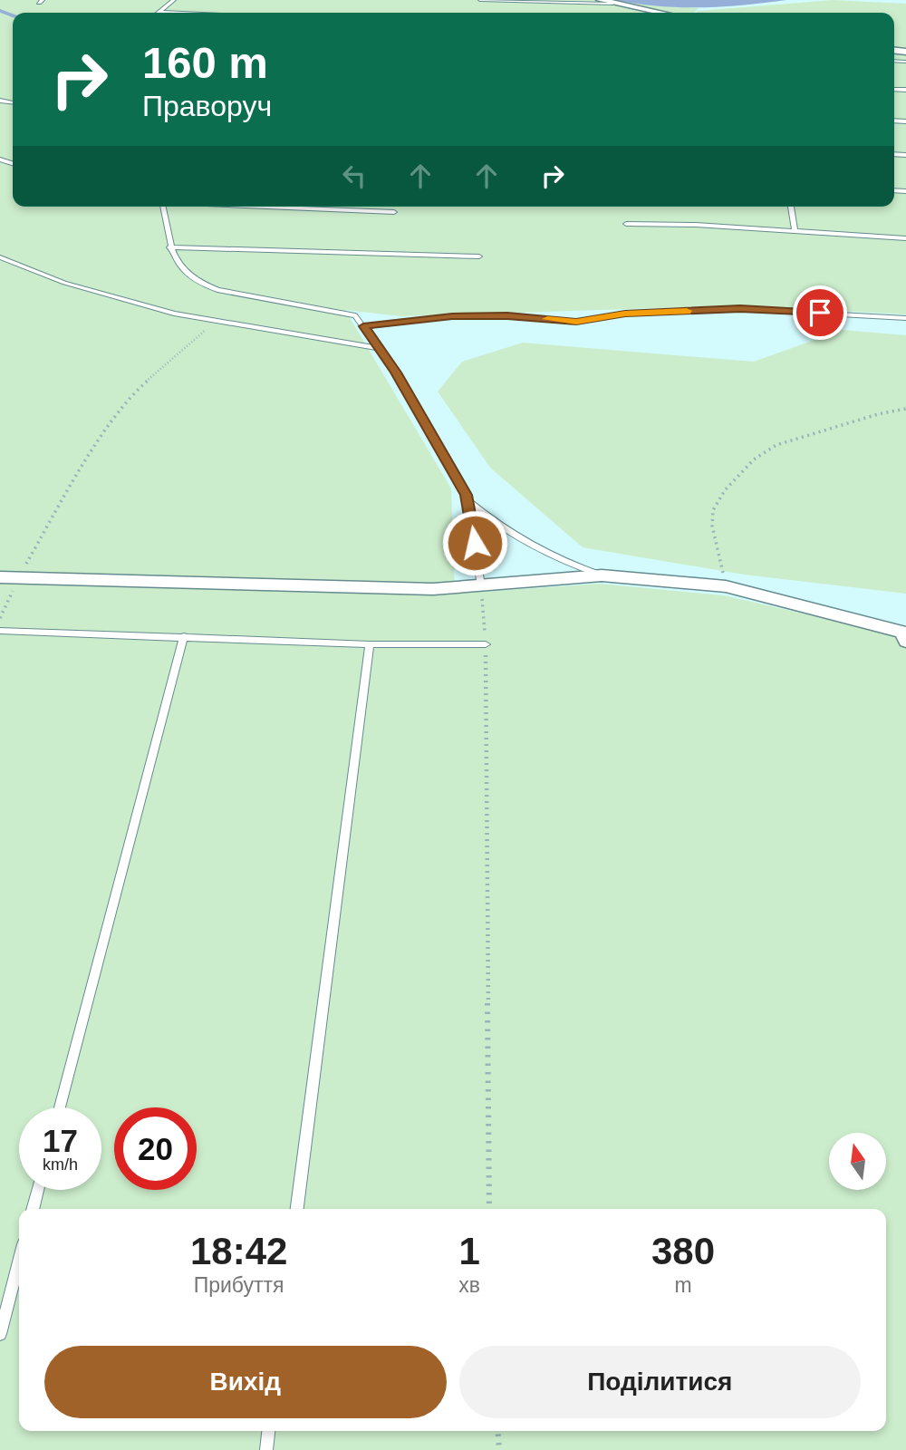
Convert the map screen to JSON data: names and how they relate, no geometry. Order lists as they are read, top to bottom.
{
  "north": "top",
  "page": {
    "turn": ["160 m", "Праворуч"],
    "speed": "17 km/h",
    "limit": "20",
    "eta": [
      "18:42",
      "Прибуття",
      "1",
      "хв",
      "380",
      "m"
    ],
    "buttons": ["Вихід", "Поділитися"]
  }
}
